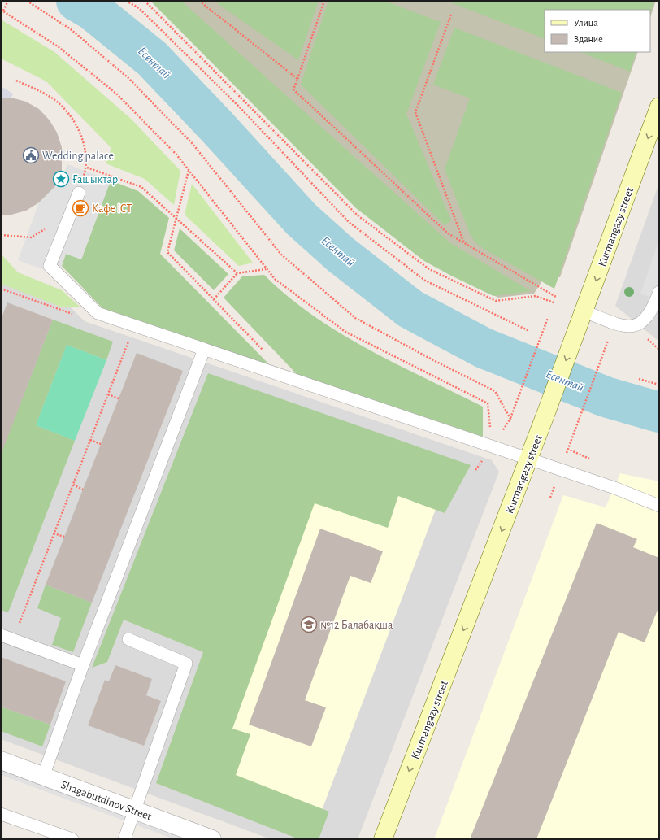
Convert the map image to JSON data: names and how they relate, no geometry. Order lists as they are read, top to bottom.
{
  "streets": {
    "street": ["Kurmangazy street", "Shagabutdinov Street"]
  },
  "one_way": ["Kurmangazy street"],
  "water": ["Есентай"],
  "places": {
    "public building": ["Wedding palace"],
    "place": ["Ғашықтар"],
    "cafe": ["Кафе ICT"],
    "school or university": ["№12 Балабақша"]
  },
  "legend": ["Улица", "Здание"]
}
